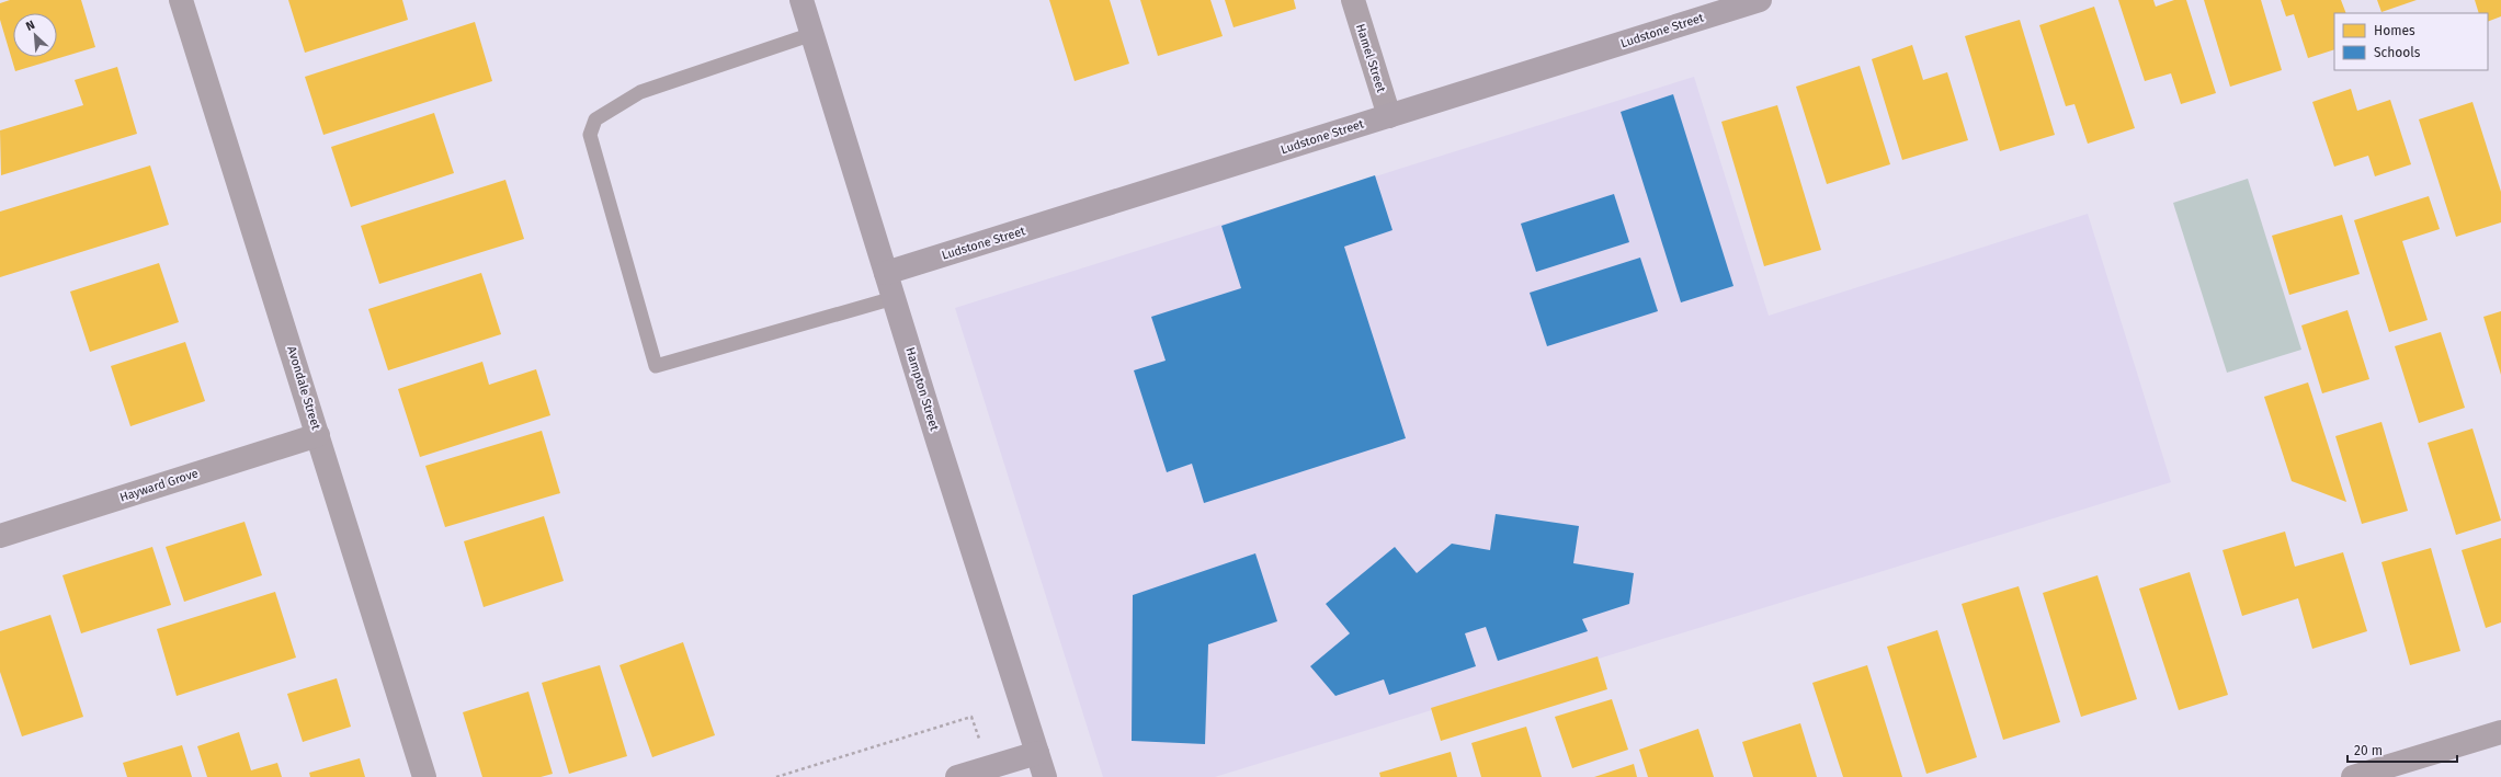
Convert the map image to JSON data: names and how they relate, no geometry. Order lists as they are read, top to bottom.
{
  "streets": {
    "street": [
      "Ludstone Street",
      "Hamel Street",
      "Avondale Street",
      "Hampton Street",
      "Hayward Grove"
    ]
  },
  "crossings": [
    ["Ludstone Street", "Hamel Street"],
    ["Ludstone Street", "Hampton Street"],
    ["Avondale Street", "Hayward Grove"]
  ],
  "legend": ["Homes", "Schools"],
  "scale_bar": "20 m",
  "north": "top left"
}
